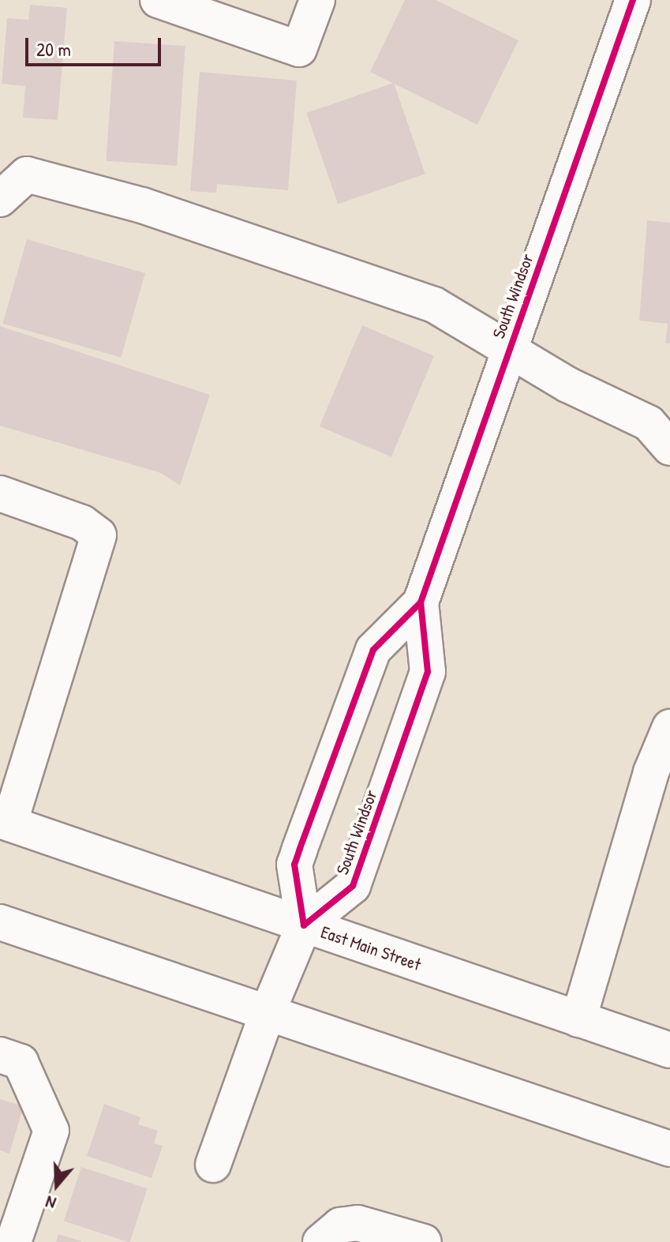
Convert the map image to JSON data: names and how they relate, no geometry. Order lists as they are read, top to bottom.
{
  "streets": {
    "main road": ["South Windsor", "East Main Street"]
  },
  "crossings": [
    ["South Windsor", "East Main Street"]
  ],
  "scale_bar": "20 m",
  "north": "bottom"
}
